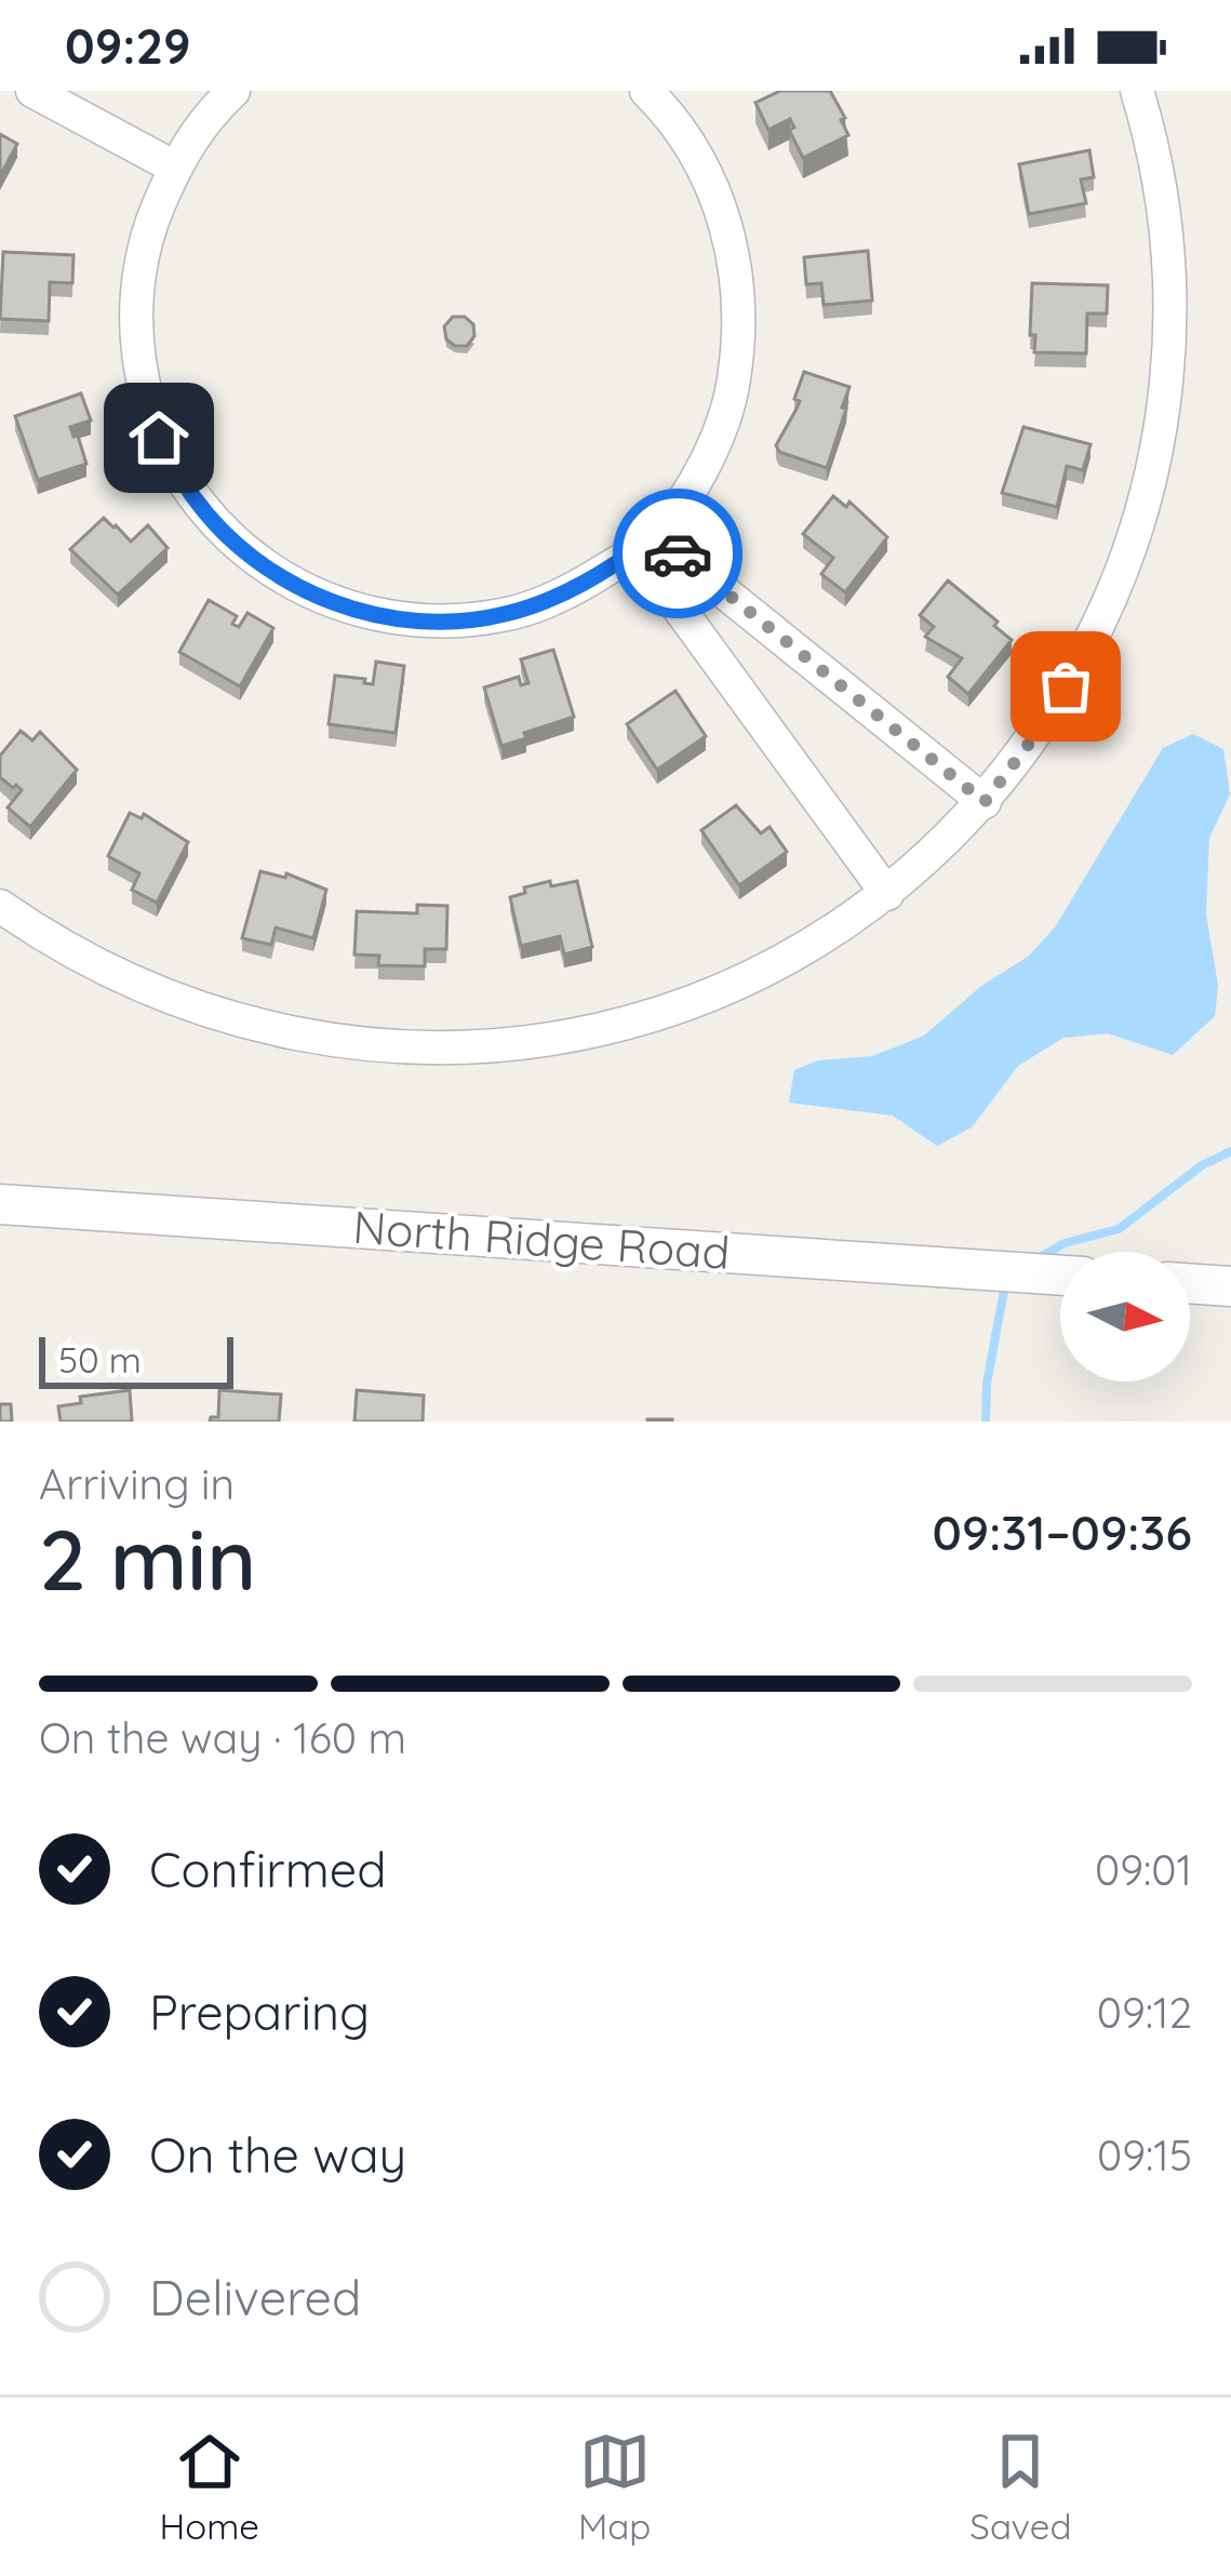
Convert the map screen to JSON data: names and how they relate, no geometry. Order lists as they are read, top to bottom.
{
  "streets": {
    "street": ["North Ridge Road"]
  },
  "scale_bar": "50 m",
  "north": "right",
  "page": {
    "status": "09:29",
    "scale": "50 m",
    "heading": ["2 min", "Arriving in", "09:31–09:36"],
    "bar": "On the way · 160 m",
    "list": [
      ["Confirmed", "09:01"],
      ["Preparing", "09:12"],
      ["On the way", "09:15"],
      "Delivered"
    ],
    "tabs": ["Home", "Map", "Saved"]
  }
}
